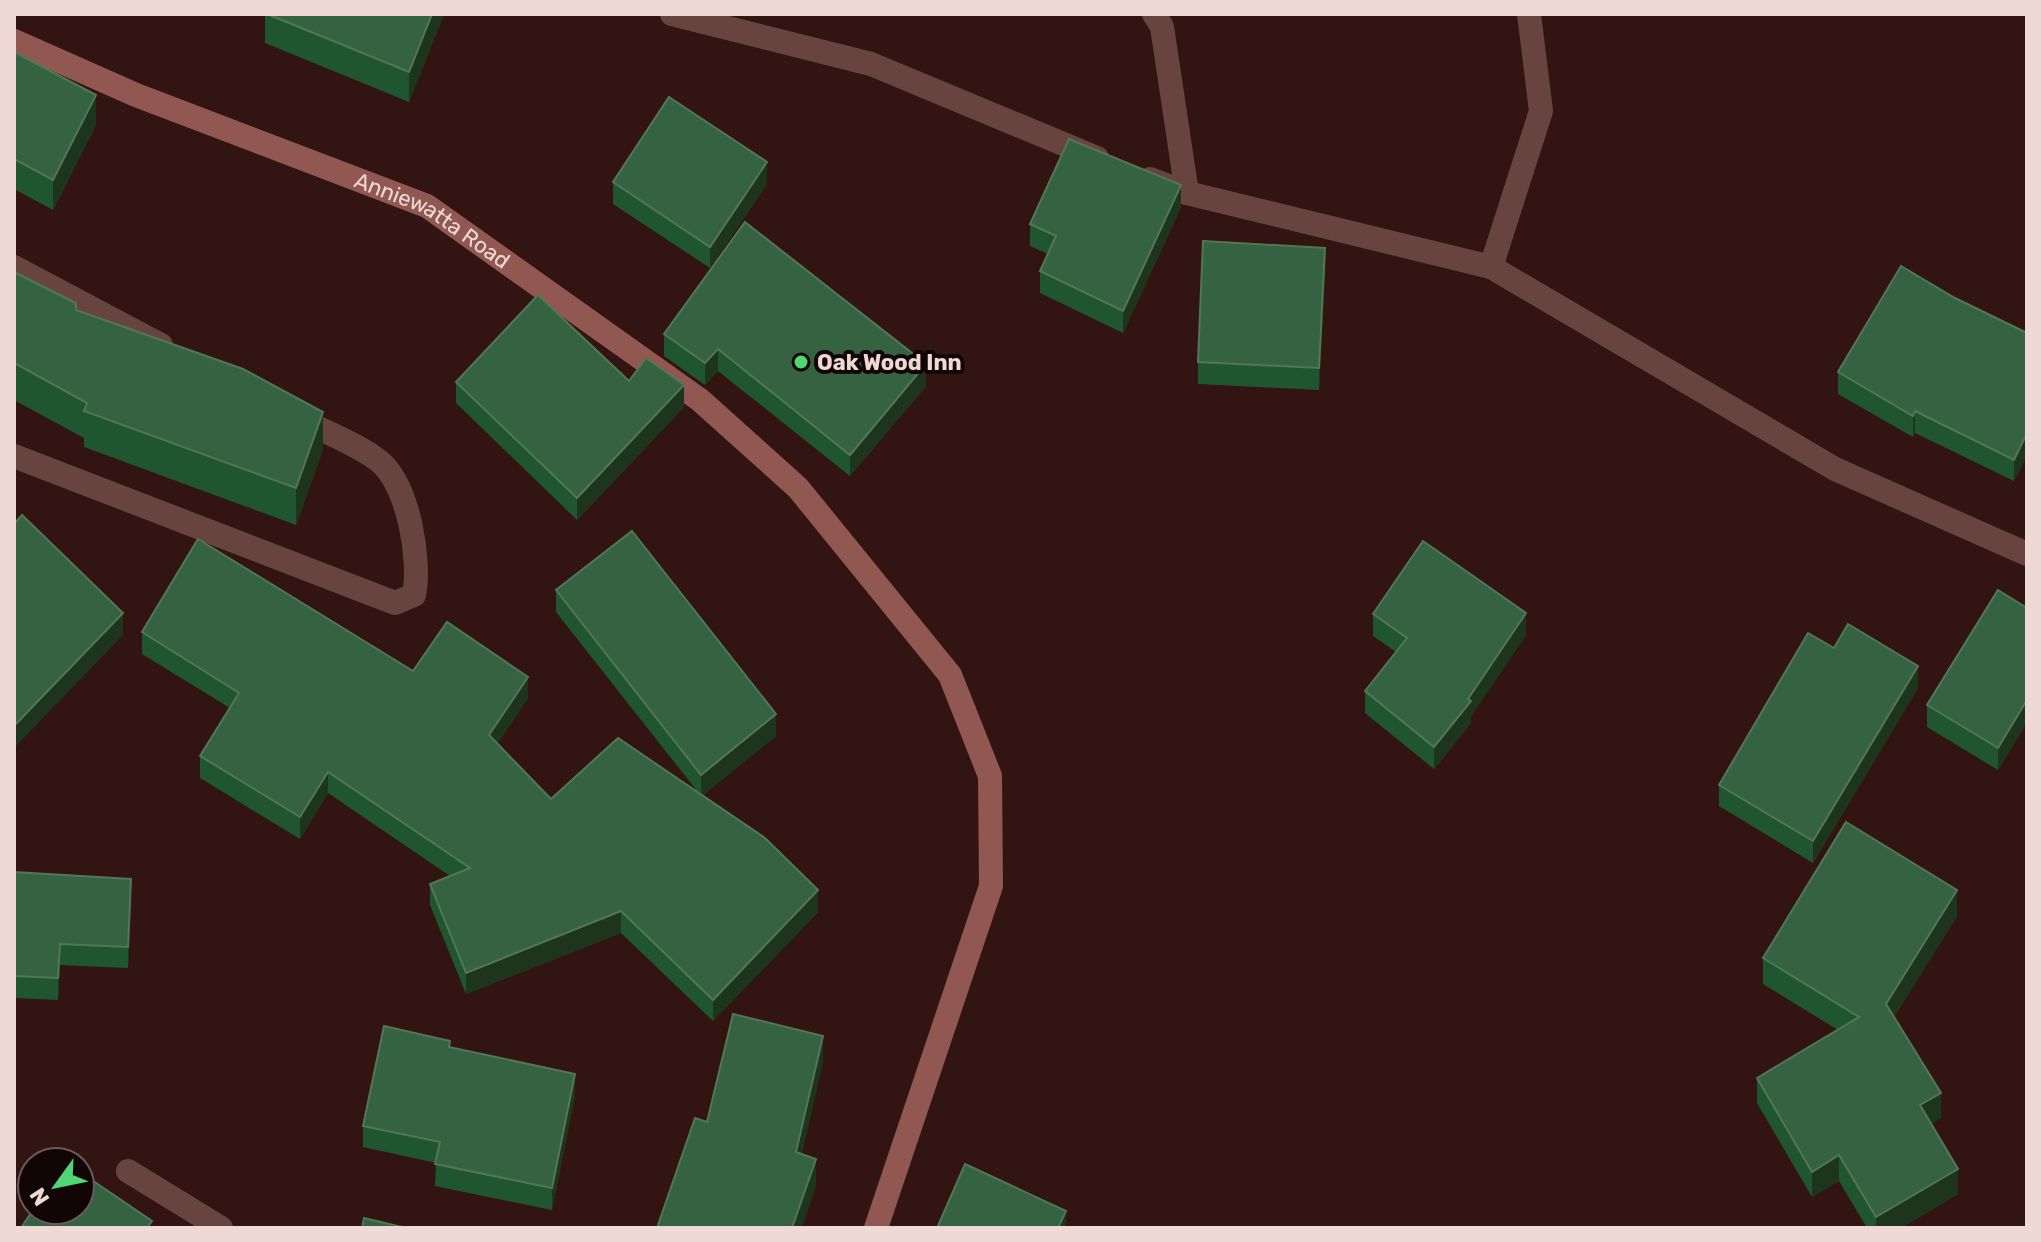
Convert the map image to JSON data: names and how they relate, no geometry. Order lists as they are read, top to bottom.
{
  "streets": {
    "street": ["Anniewatta Road"]
  },
  "places": ["Oak Wood Inn"],
  "north": "bottom left"
}
